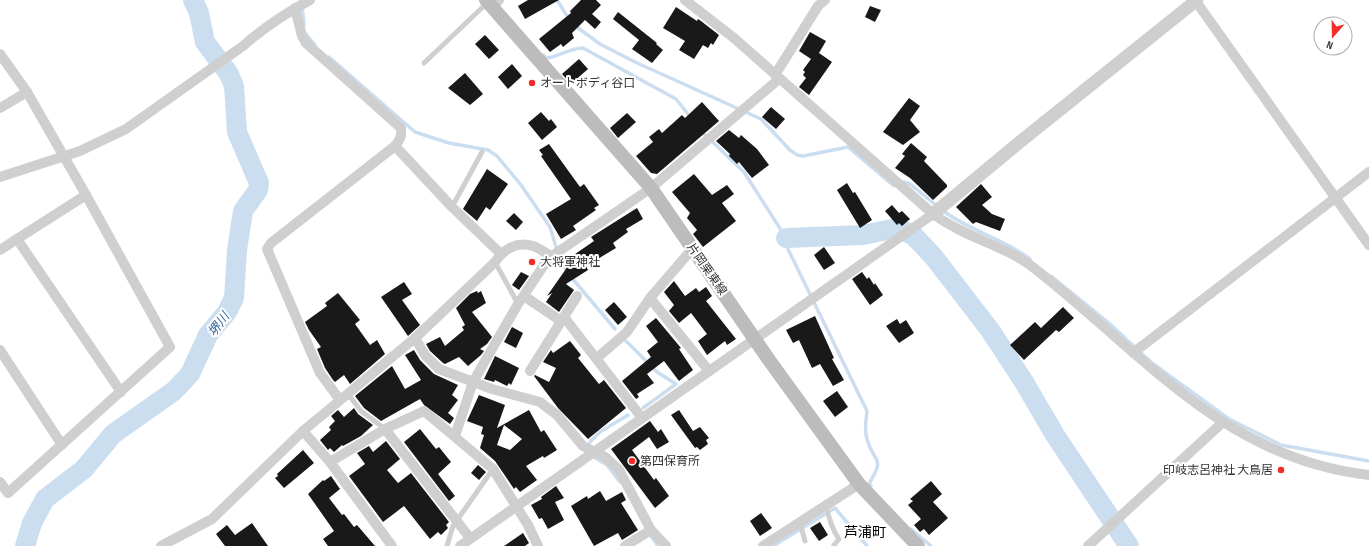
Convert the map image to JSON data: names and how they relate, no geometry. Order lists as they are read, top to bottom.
{
  "streets": {
    "main road": ["片岡栗東線"]
  },
  "districts": ["芦浦町"],
  "water": ["堺川"],
  "places": [
    "オートボディ谷口",
    "大将軍神社",
    "第四保育所",
    "印岐志呂神社 大鳥居"
  ],
  "north": "bottom"
}
